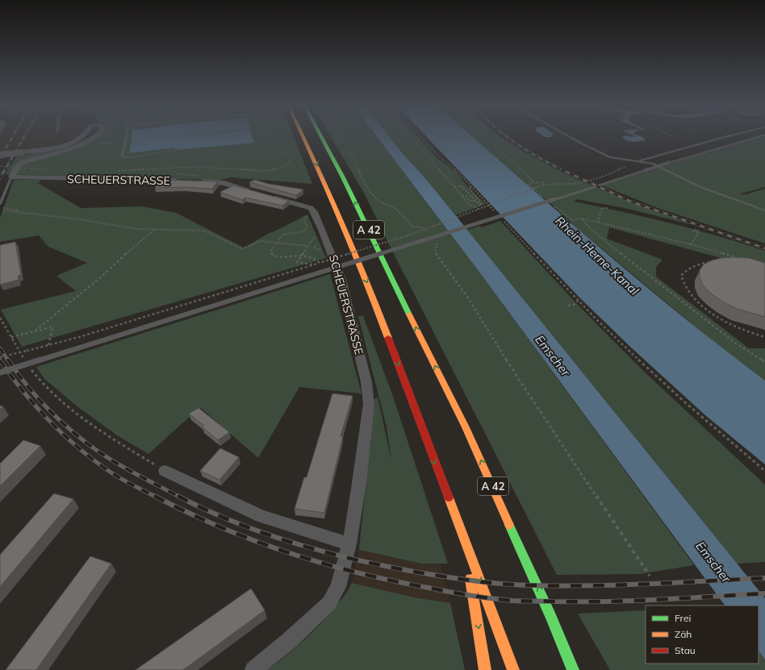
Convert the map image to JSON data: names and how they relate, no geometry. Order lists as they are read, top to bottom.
{
  "streets": {
    "highway": ["A 42"],
    "street": ["SCHEUERSTRASSE"]
  },
  "water": ["Rhein-Herne-Kanal", "Emscher"],
  "legend": ["Frei", "Zäh", "Stau"]
}
